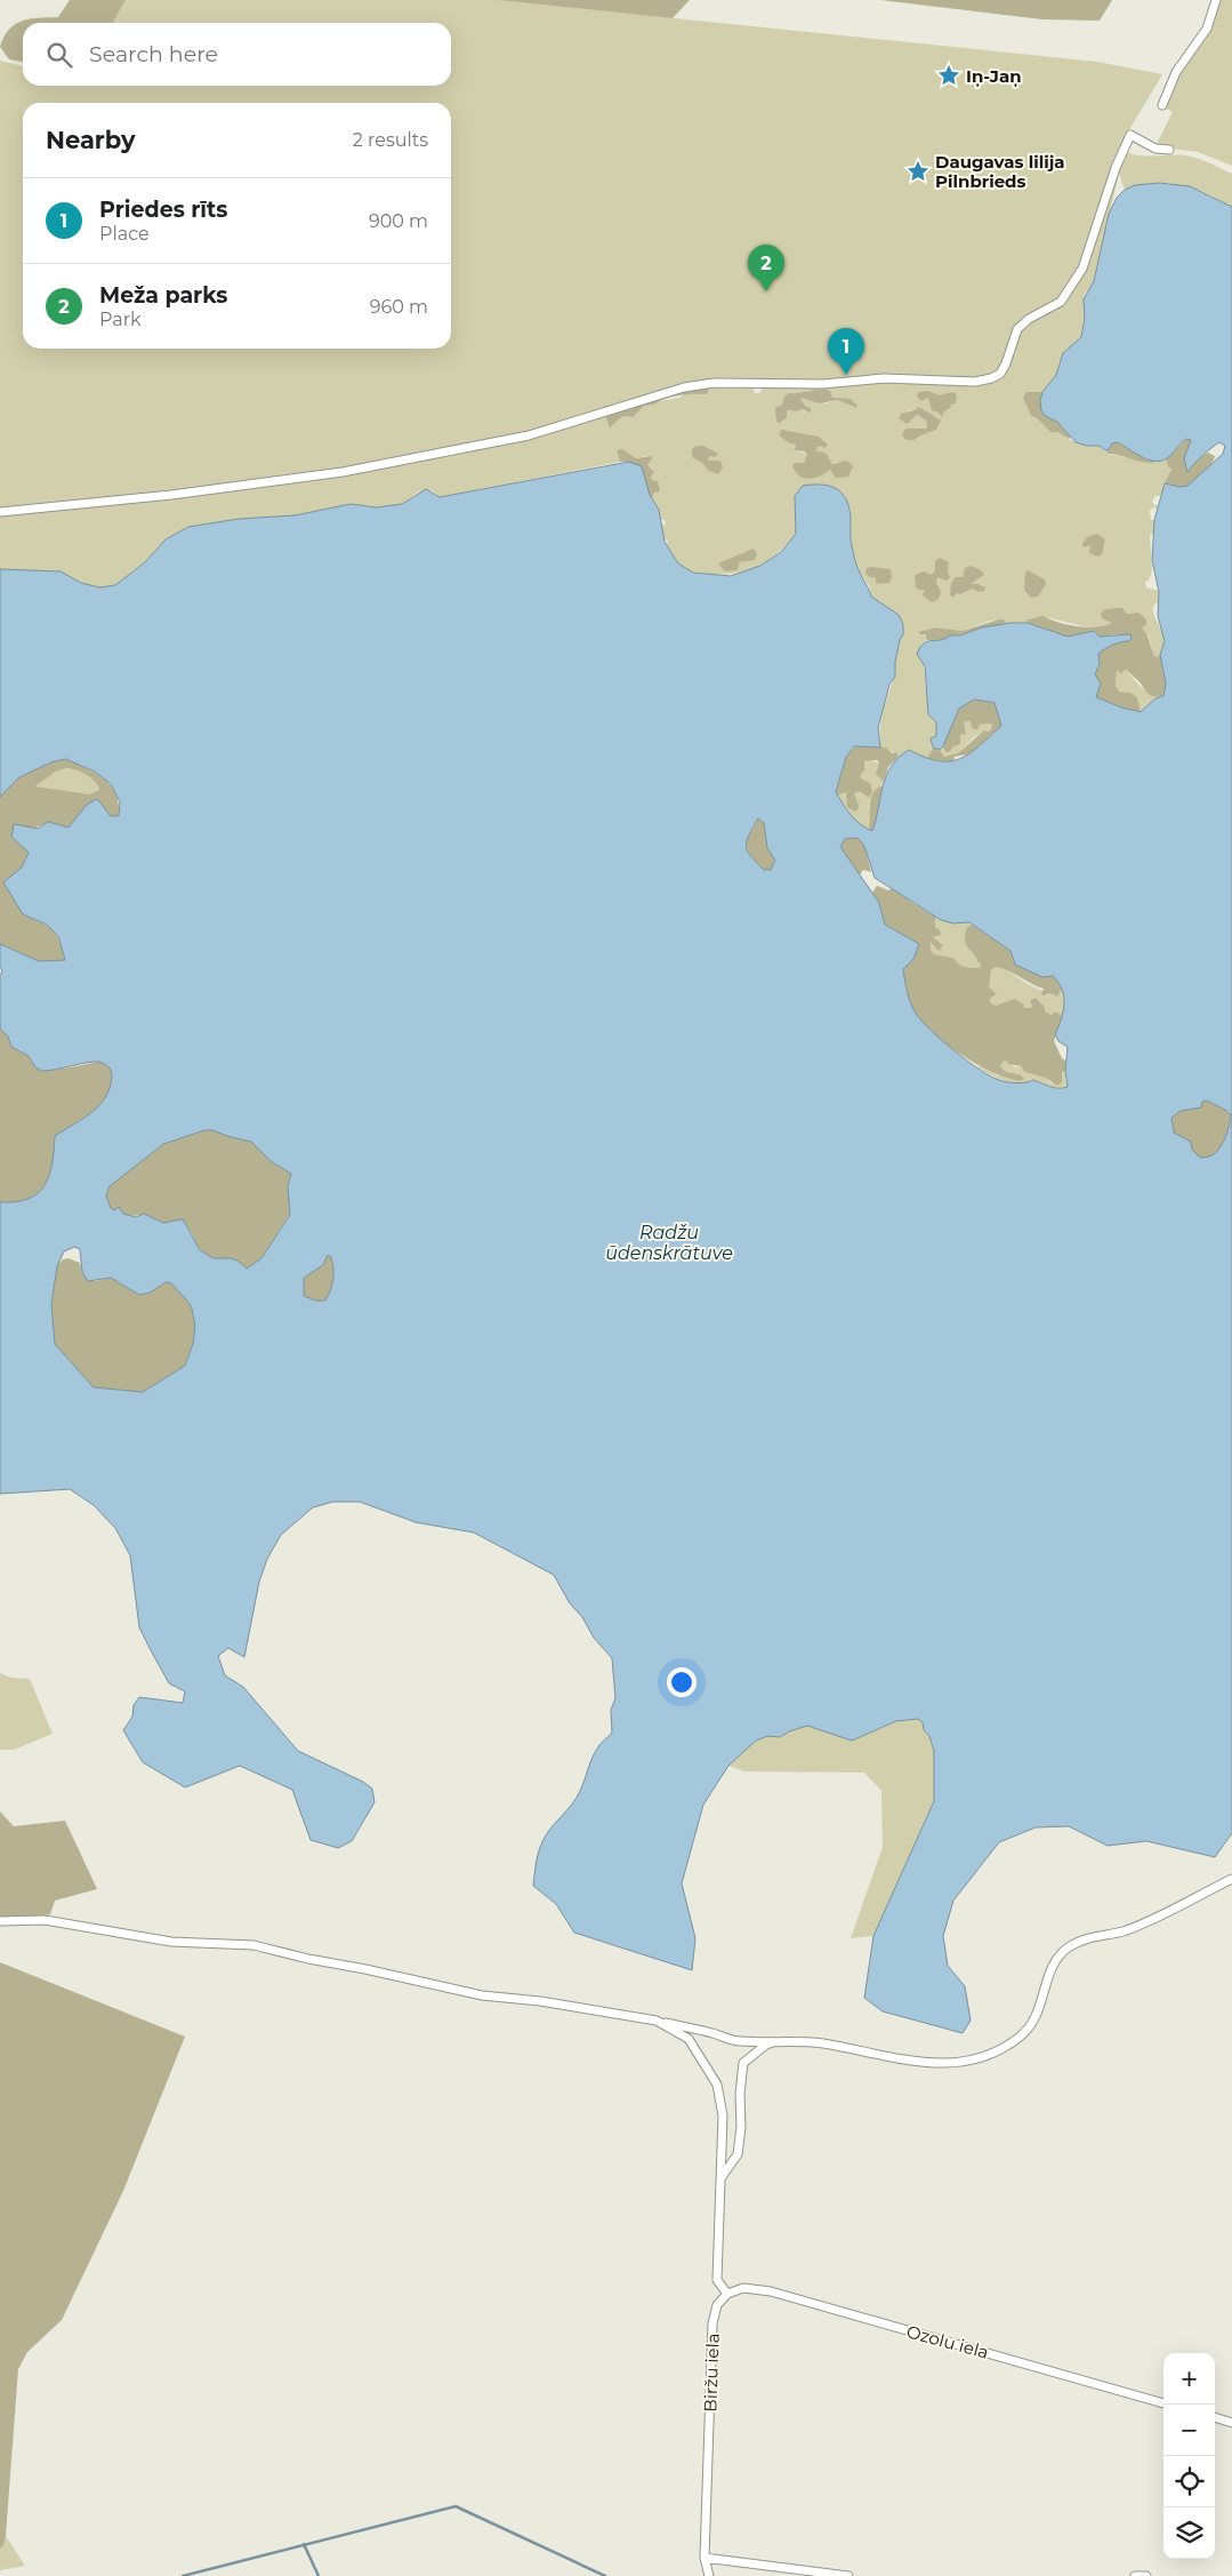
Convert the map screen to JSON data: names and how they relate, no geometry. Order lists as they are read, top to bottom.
{
  "streets": {
    "street": ["Ozolu iela", "Biržu iela"]
  },
  "crossings": [
    ["Ozolu iela", "Biržu iela"]
  ],
  "water": ["Radžu ūdenskrātuve"],
  "places": {
    "place": ["Iņ-Jaņ", "Daugavas lilija Pilnbrieds"]
  },
  "page": {
    "search": "Search here",
    "heading": ["Nearby", "2 results"],
    "list": [
      {
        "mark": "1",
        "name": "Priedes rīts",
        "note": "Place",
        "value": "900 m"
      },
      {
        "mark": "2",
        "name": "Meža parks",
        "note": "Park",
        "value": "960 m"
      }
    ],
    "pins": ["2", "1"],
    "map_buttons": ["+", "−"]
  }
}
